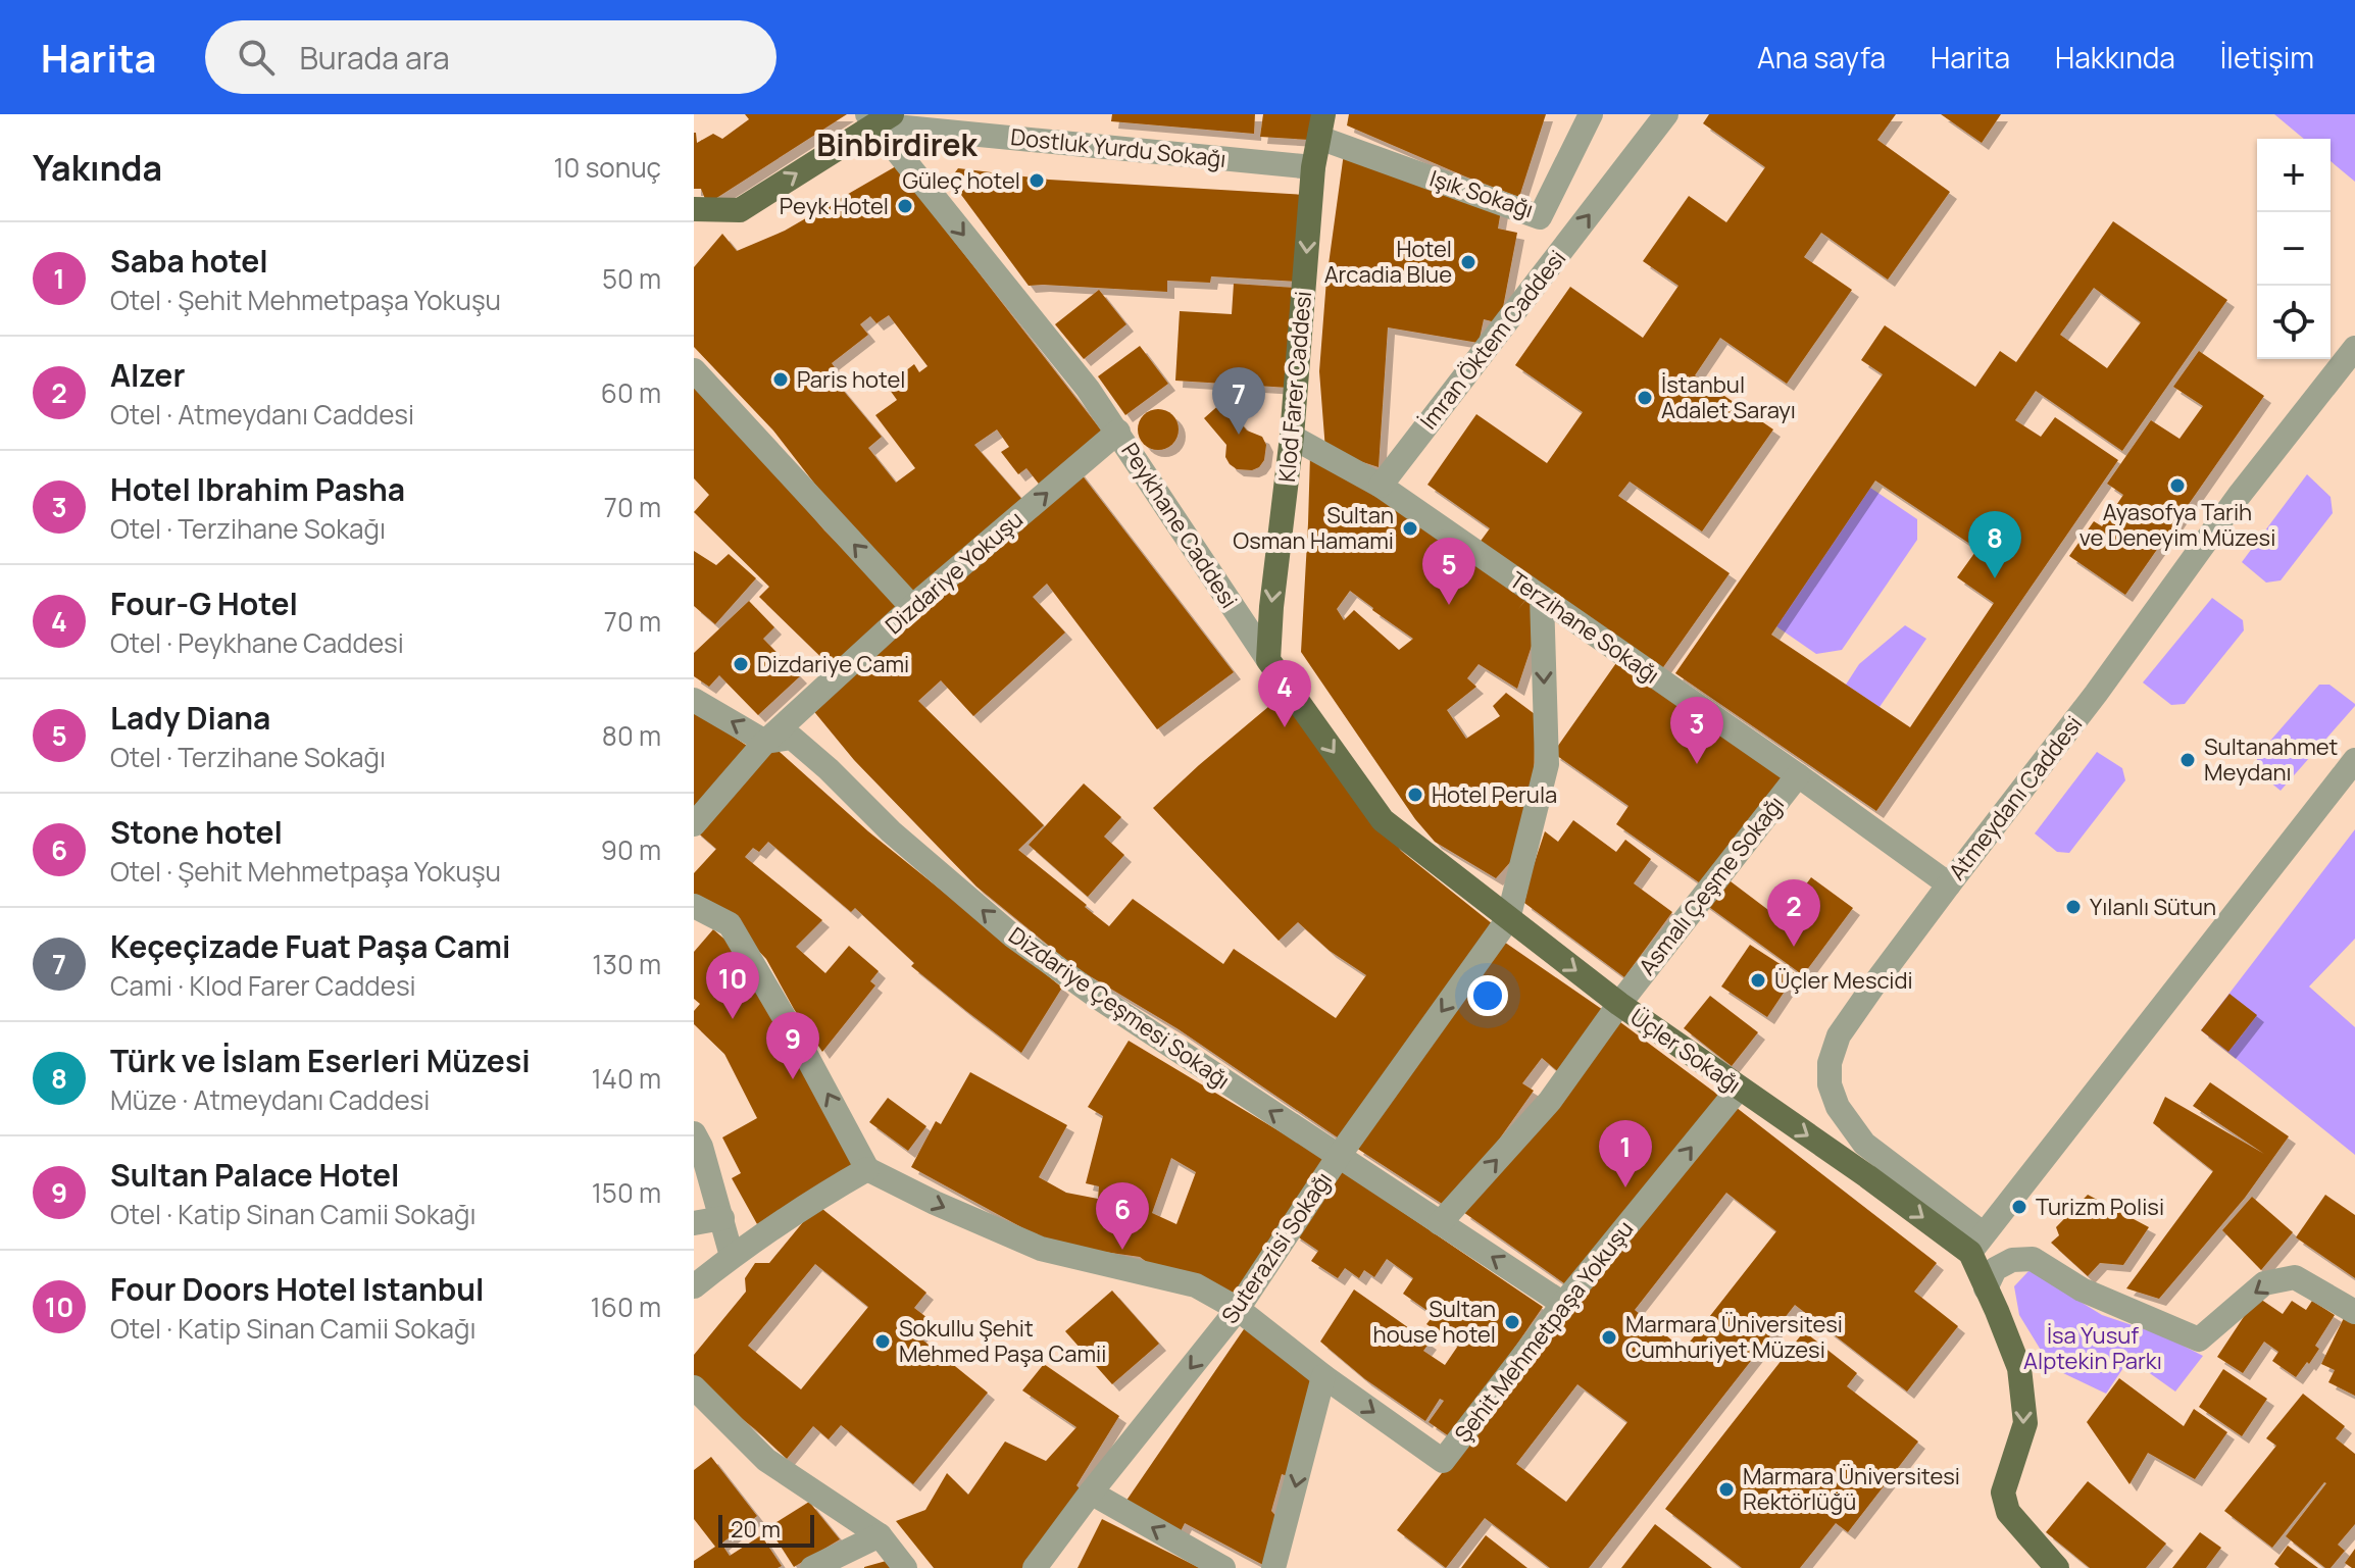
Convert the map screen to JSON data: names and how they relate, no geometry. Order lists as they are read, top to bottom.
{
  "streets": {
    "main road": ["Klod Farer Caddesi", "Peykhane Caddesi", "Üçler Sokağı"],
    "street": [
      "Dostluk Yurdu Sokağı",
      "Işık Sokağı",
      "İmran Öktem Caddesi",
      "Dizdariye Yokuşu",
      "Terzihane Sokağı",
      "Atmeydanı Caddesi",
      "Asmalı Çeşme Sokağı",
      "Dizdariye Çeşmesi Sokağı",
      "Suterazisi Sokağı",
      "Şehit Mehmetpaşa Yokuşu"
    ]
  },
  "crossings": [
    ["Dostluk Yurdu Sokağı", "Klod Farer Caddesi"],
    ["Dostluk Yurdu Sokağı", "Peykhane Caddesi"],
    ["Işık Sokağı", "Klod Farer Caddesi"],
    ["İmran Öktem Caddesi", "Terzihane Sokağı"],
    ["Klod Farer Caddesi", "Peykhane Caddesi"],
    ["Peykhane Caddesi", "Dizdariye Yokuşu"],
    ["Peykhane Caddesi", "Üçler Sokağı"],
    ["Peykhane Caddesi", "Suterazisi Sokağı"],
    ["Dizdariye Yokuşu", "Dizdariye Çeşmesi Sokağı"],
    ["Terzihane Sokağı", "Atmeydanı Caddesi"],
    ["Terzihane Sokağı", "Asmalı Çeşme Sokağı"],
    ["Atmeydanı Caddesi", "Üçler Sokağı"],
    ["Asmalı Çeşme Sokağı", "Dizdariye Çeşmesi Sokağı"],
    ["Asmalı Çeşme Sokağı", "Üçler Sokağı"],
    ["Dizdariye Çeşmesi Sokağı", "Suterazisi Sokağı"],
    ["Dizdariye Çeşmesi Sokağı", "Şehit Mehmetpaşa Yokuşu"],
    ["Üçler Sokağı", "Suterazisi Sokağı"],
    ["Üçler Sokağı", "Şehit Mehmetpaşa Yokuşu"]
  ],
  "one_way": [
    "İmran Öktem Caddesi",
    "Klod Farer Caddesi",
    "Peykhane Caddesi",
    "Dizdariye Yokuşu",
    "Asmalı Çeşme Sokağı",
    "Üçler Sokağı",
    "Şehit Mehmetpaşa Yokuşu"
  ],
  "districts": ["Binbirdirek"],
  "parks": ["İsa Yusuf Alptekin Parkı"],
  "places": [
    "Güleç hotel",
    "Peyk Hotel",
    "Hotel Arcadia Blue",
    "Paris hotel",
    "İstanbul Adalet Sarayı",
    "Ayasofya Tarih ve Deneyim Müzesi",
    "Sultan Osman Hamami",
    "Dizdariye Cami",
    "Sultanahmet Meydanı",
    "Hotel Perula",
    "Yılanlı Sütun",
    "Üçler Mescidi",
    "Turizm Polisi",
    "Sultan house hotel",
    "Marmara Üniversitesi Cumhuriyet Müzesi",
    "Sokullu Şehit Mehmed Paşa Camii",
    "Marmara Üniversitesi Rektörlüğü"
  ],
  "scale_bar": "20 m",
  "page": {
    "header": "Harita",
    "search": "Burada ara",
    "nav": [
      "Ana sayfa",
      "Harita",
      "Hakkında",
      "İletişim"
    ],
    "heading": ["Yakında", "10 sonuç"],
    "map_buttons": ["+", "−"],
    "list": [
      {
        "mark": "1",
        "name": "Saba hotel",
        "note": "Otel · Şehit Mehmetpaşa Yokuşu",
        "value": "50 m"
      },
      {
        "mark": "2",
        "name": "Alzer",
        "note": "Otel · Atmeydanı Caddesi",
        "value": "60 m"
      },
      {
        "mark": "3",
        "name": "Hotel Ibrahim Pasha",
        "note": "Otel · Terzihane Sokağı",
        "value": "70 m"
      },
      {
        "mark": "4",
        "name": "Four-G Hotel",
        "note": "Otel · Peykhane Caddesi",
        "value": "70 m"
      },
      {
        "mark": "5",
        "name": "Lady Diana",
        "note": "Otel · Terzihane Sokağı",
        "value": "80 m"
      },
      {
        "mark": "6",
        "name": "Stone hotel",
        "note": "Otel · Şehit Mehmetpaşa Yokuşu",
        "value": "90 m"
      },
      {
        "mark": "7",
        "name": "Keçeçizade Fuat Paşa Cami",
        "note": "Cami · Klod Farer Caddesi",
        "value": "130 m"
      },
      {
        "mark": "8",
        "name": "Türk ve İslam Eserleri Müzesi",
        "note": "Müze · Atmeydanı Caddesi",
        "value": "140 m"
      },
      {
        "mark": "9",
        "name": "Sultan Palace Hotel",
        "note": "Otel · Katip Sinan Camii Sokağı",
        "value": "150 m"
      },
      {
        "mark": "10",
        "name": "Four Doors Hotel Istanbul",
        "note": "Otel · Katip Sinan Camii Sokağı",
        "value": "160 m"
      }
    ],
    "pins": [
      "7",
      "8",
      "5",
      "4",
      "3",
      "2",
      "10",
      "9",
      "1",
      "6"
    ],
    "scale": "20 m"
  }
}
